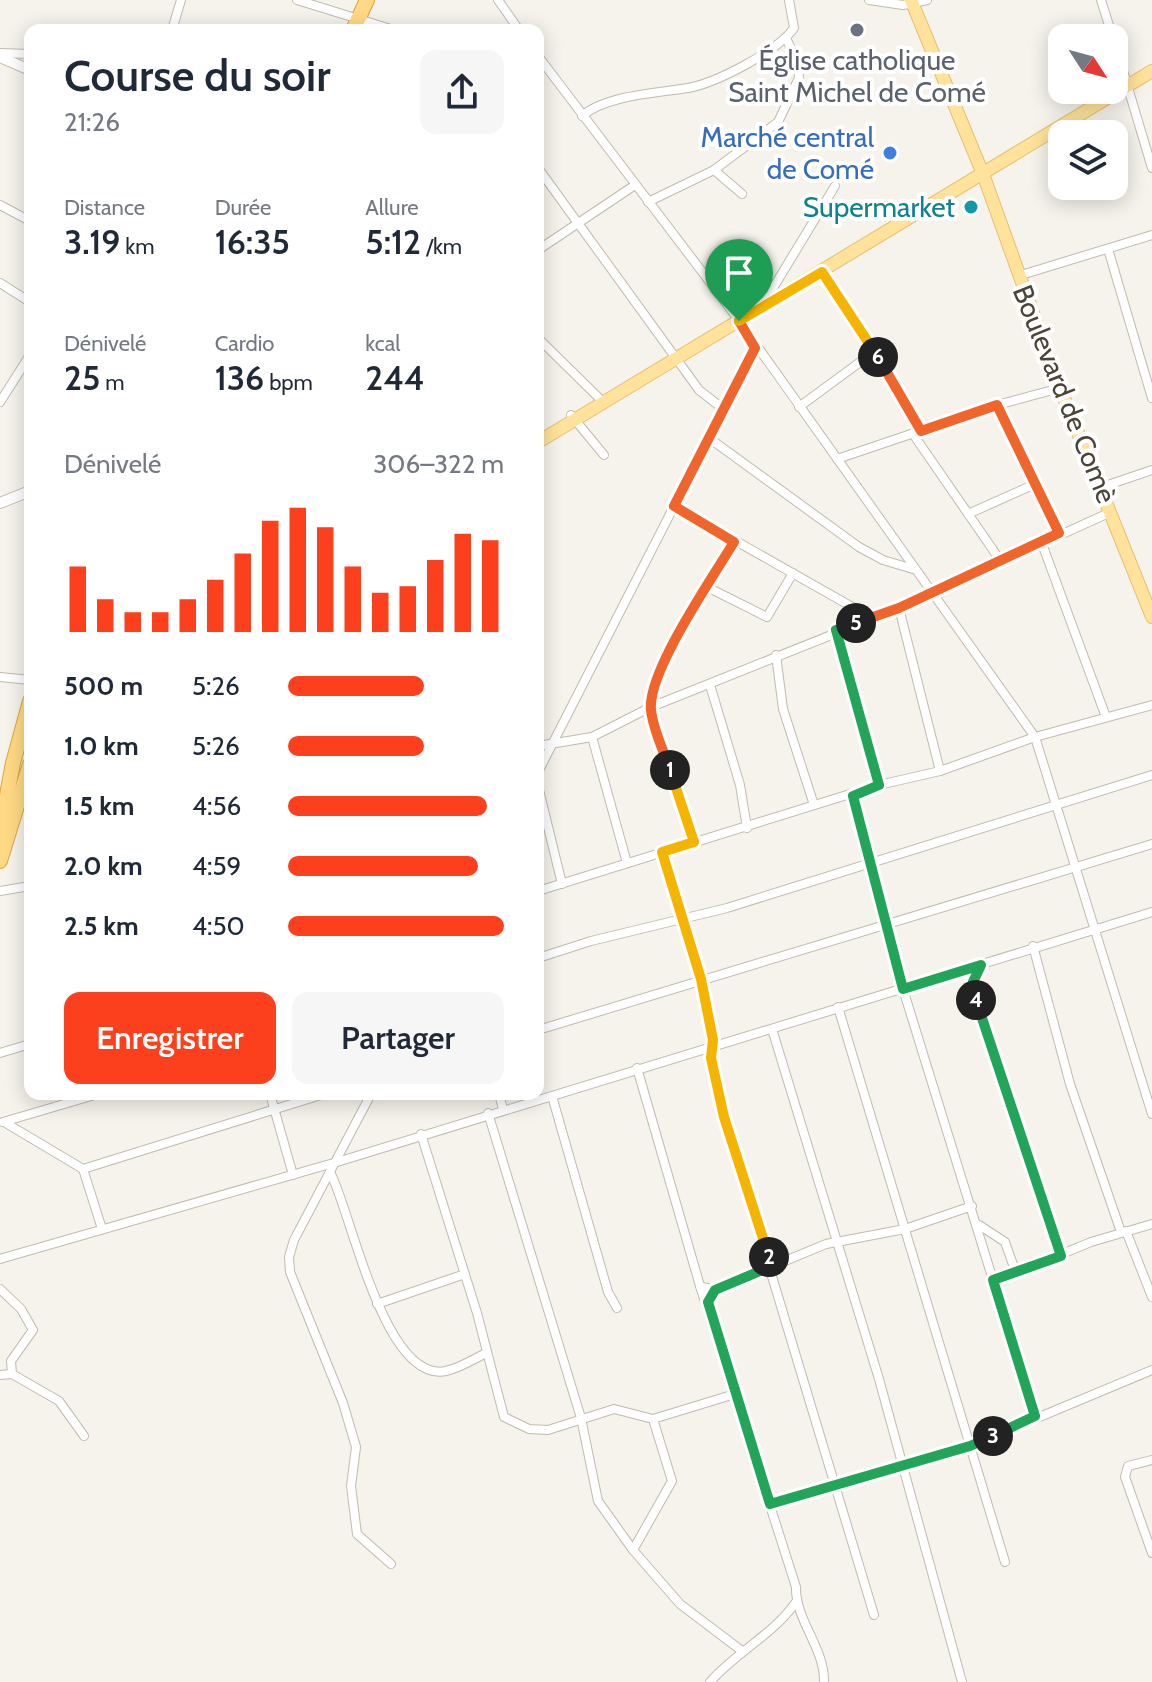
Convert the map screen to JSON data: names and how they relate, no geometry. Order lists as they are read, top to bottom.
{
  "streets": {
    "main road": ["Boulevard de Comè"]
  },
  "places": ["Église catholique Saint Michel de Comé", "Marché central de Comé", "Supermarket"],
  "north": "bottom right",
  "page": {
    "heading": ["Course du soir", "21:26"],
    "stats": [
      ["Distance", "3.19 km"],
      ["Durée", "16:35"],
      ["Allure", "5:12 /km"],
      ["Dénivelé", "25 m"],
      ["Cardio", "136 bpm"],
      ["kcal", "244"]
    ],
    "pins": [
      "6",
      "5",
      "1",
      "4",
      "2",
      "3"
    ],
    "chart": ["Dénivelé", "306–322 m"],
    "list": [
      {
        "name": "500 m",
        "note": "5:26"
      },
      {
        "name": "1.0 km",
        "note": "5:26"
      },
      {
        "name": "1.5 km",
        "note": "4:56"
      },
      {
        "name": "2.0 km",
        "note": "4:59"
      },
      {
        "name": "2.5 km",
        "note": "4:50"
      }
    ],
    "buttons": ["Enregistrer", "Partager"]
  }
}
